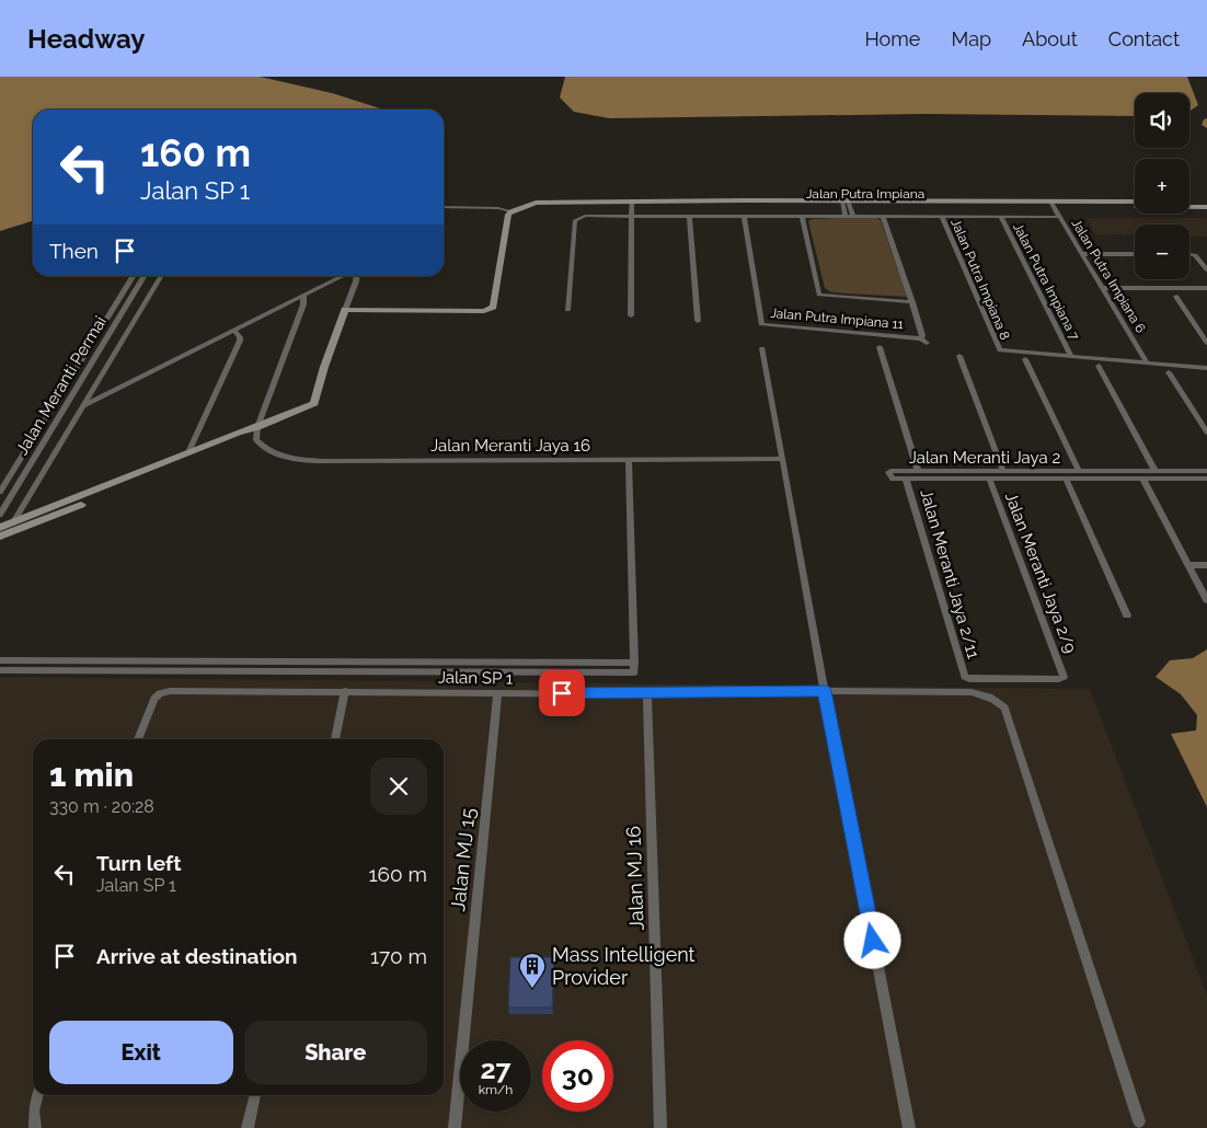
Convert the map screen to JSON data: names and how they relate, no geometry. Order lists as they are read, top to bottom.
{
  "streets": {
    "street": [
      "Jalan Putra Impiana",
      "Jalan Putra Impiana 6",
      "Jalan Putra Impiana 8",
      "Jalan Putra Impiana 7",
      "Jalan Putra Impiana 11",
      "Jalan Meranti Permai",
      "Jalan Meranti Jaya 16",
      "Jalan Meranti Jaya 2",
      "Jalan Meranti Jaya 2/9",
      "Jalan Meranti Jaya 2/11",
      "Jalan SP 1",
      "Jalan MJ 15",
      "Jalan MJ 16"
    ]
  },
  "crossings": [
    ["Jalan Putra Impiana", "Jalan Putra Impiana 6"],
    ["Jalan Putra Impiana 8", "Jalan Putra Impiana 7"],
    ["Jalan Meranti Jaya 2", "Jalan Meranti Jaya 2/9"],
    ["Jalan Meranti Jaya 2", "Jalan Meranti Jaya 2/11"],
    ["Jalan Meranti Jaya 2/9", "Jalan Meranti Jaya 2/11"],
    ["Jalan SP 1", "Jalan MJ 15"],
    ["Jalan SP 1", "Jalan MJ 16"]
  ],
  "places": {
    "building": ["Mass Intelligent Provider"]
  },
  "page": {
    "header": "Headway",
    "nav": [
      "Home",
      "Map",
      "About",
      "Contact"
    ],
    "map_buttons": ["+", "−"],
    "turn": ["160 m", "Jalan SP 1"],
    "then": "Then",
    "heading": ["1 min", "330 m · 20:28"],
    "list": [
      {
        "name": "Turn left",
        "note": "Jalan SP 1",
        "value": "160 m"
      },
      {
        "name": "Arrive at destination",
        "value": "170 m"
      }
    ],
    "buttons": ["Exit", "Share"],
    "speed": "27 km/h",
    "limit": "30"
  }
}
